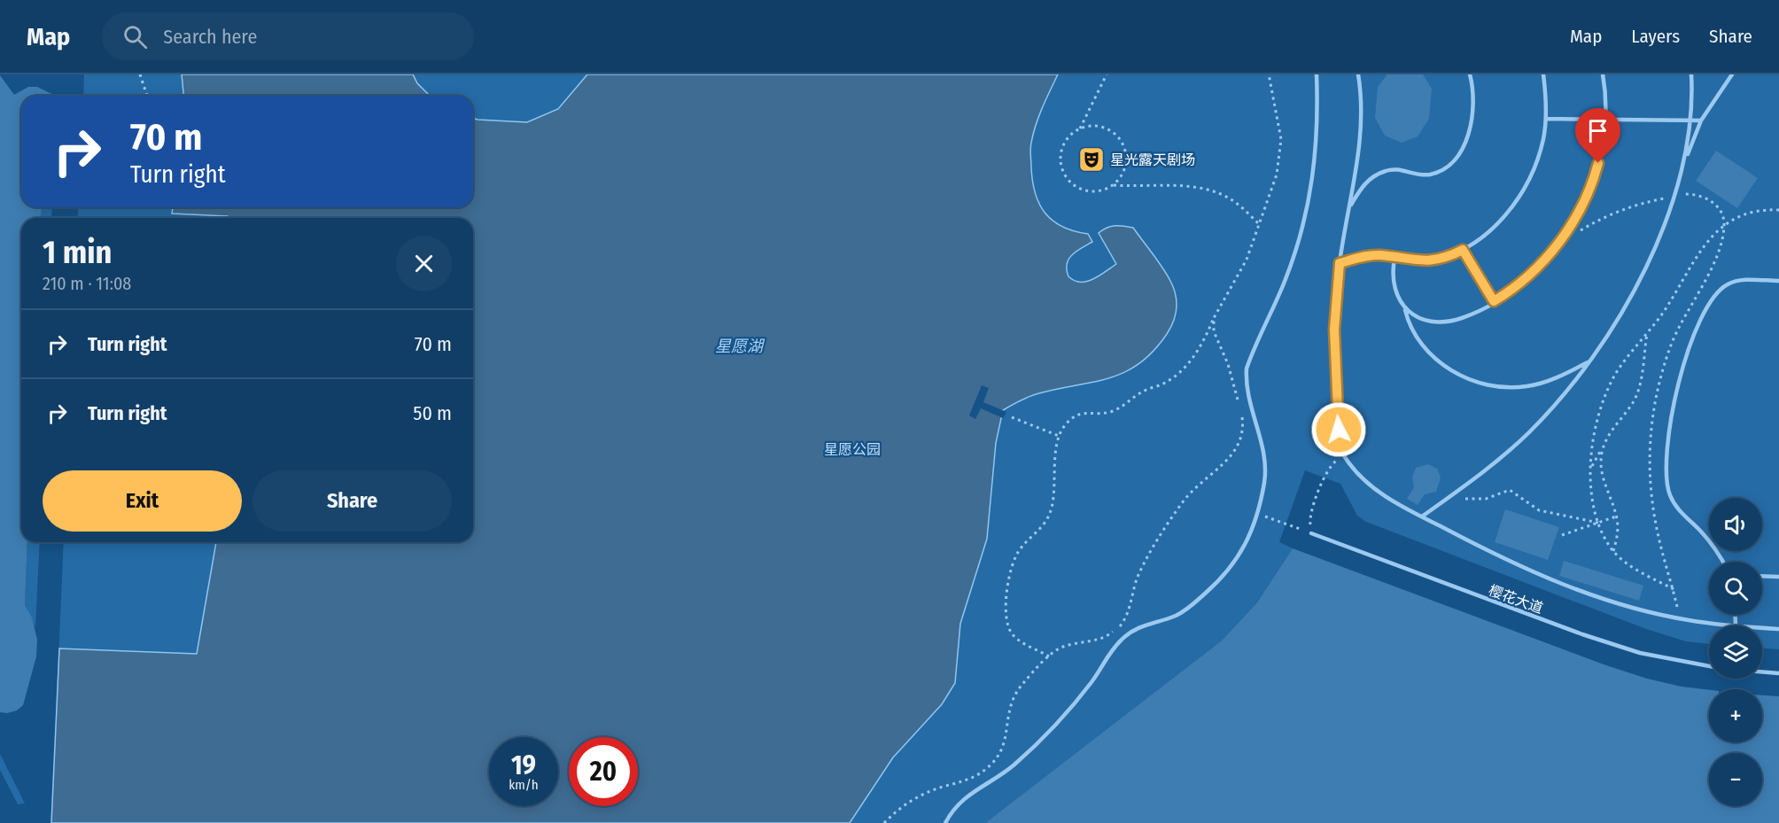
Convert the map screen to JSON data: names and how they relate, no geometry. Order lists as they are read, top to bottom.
{
  "streets": {
    "lane": ["樱花大道"]
  },
  "water": ["星愿湖"],
  "parks": ["星愿公园"],
  "places": {
    "theatre": ["星光露天剧场"]
  },
  "page": {
    "header": "Map",
    "search": "Search here",
    "nav": ["Map", "Layers", "Share"],
    "turn": ["70 m", "Turn right"],
    "heading": ["1 min", "210 m · 11:08"],
    "list": [
      {
        "name": "Turn right",
        "value": "70 m"
      },
      {
        "name": "Turn right",
        "value": "50 m"
      }
    ],
    "buttons": ["Exit", "Share"],
    "map_buttons": ["+", "−"],
    "speed": "19 km/h",
    "limit": "20"
  }
}
